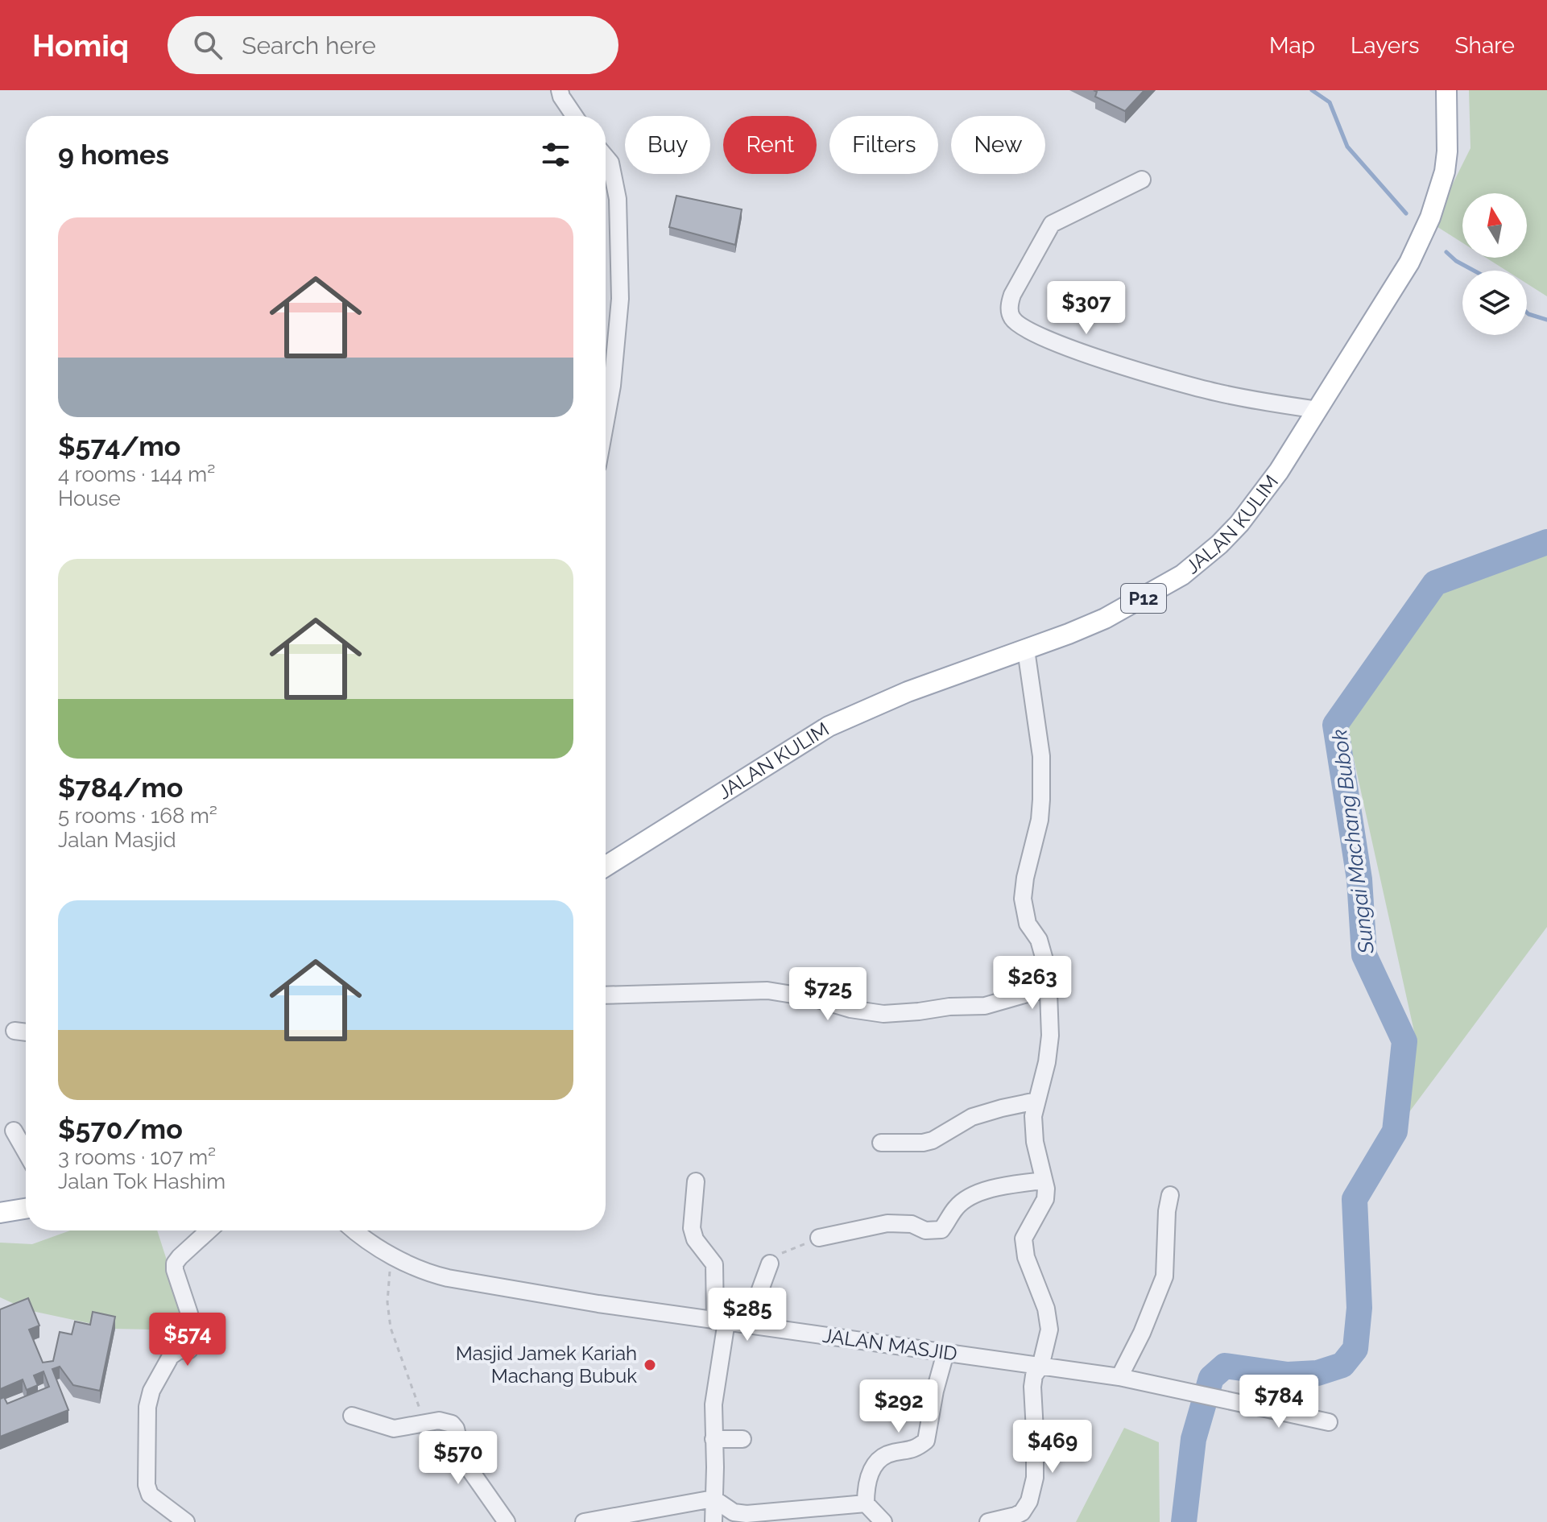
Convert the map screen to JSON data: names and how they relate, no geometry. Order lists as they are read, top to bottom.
{
  "streets": {
    "main road": ["JALAN KULIM", "P12"],
    "street": ["JALAN MASJID"]
  },
  "water": ["Sungai Machang Bubok"],
  "places": ["Masjid Jamek Kariah Machang Bubuk"],
  "north": "top",
  "page": {
    "header": "Homiq",
    "search": "Search here",
    "nav": ["Map", "Layers", "Share"],
    "chip": [
      "Buy",
      "Rent",
      "Filters",
      "New"
    ],
    "heading": "9 homes",
    "list": [
      {
        "name": "$574/mo",
        "note": "4 rooms · 144 m² · House"
      },
      {
        "name": "$784/mo",
        "note": "5 rooms · 168 m² · Jalan Masjid"
      },
      {
        "name": "$570/mo",
        "note": "3 rooms · 107 m² · Jalan Tok Hashim"
      }
    ],
    "price": [
      "$307",
      "$263",
      "$725",
      "$285",
      "$574",
      "$784",
      "$292",
      "$469",
      "$570"
    ]
  }
}
